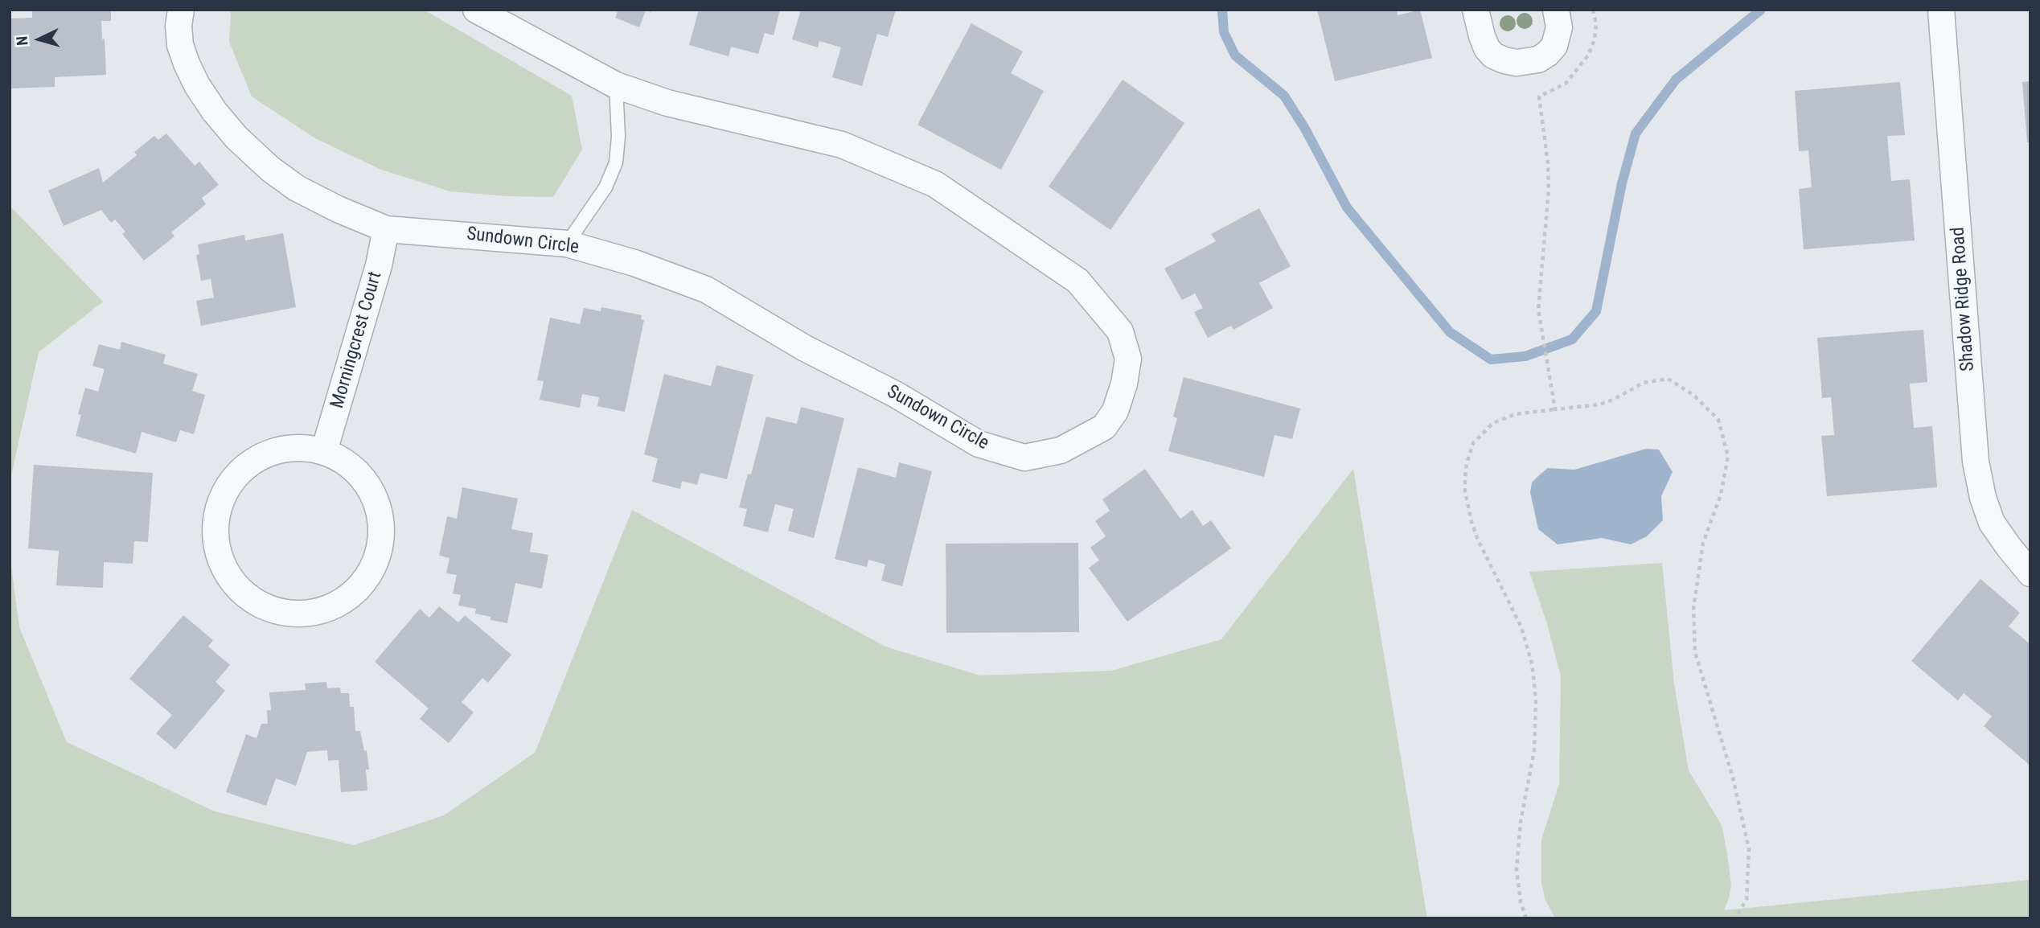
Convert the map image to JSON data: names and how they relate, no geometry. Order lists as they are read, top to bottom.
{
  "streets": {
    "street": ["Sundown Circle", "Shadow Ridge Road", "Morningcrest Court"]
  },
  "crossings": [
    ["Sundown Circle", "Morningcrest Court"]
  ],
  "north": "left"
}
